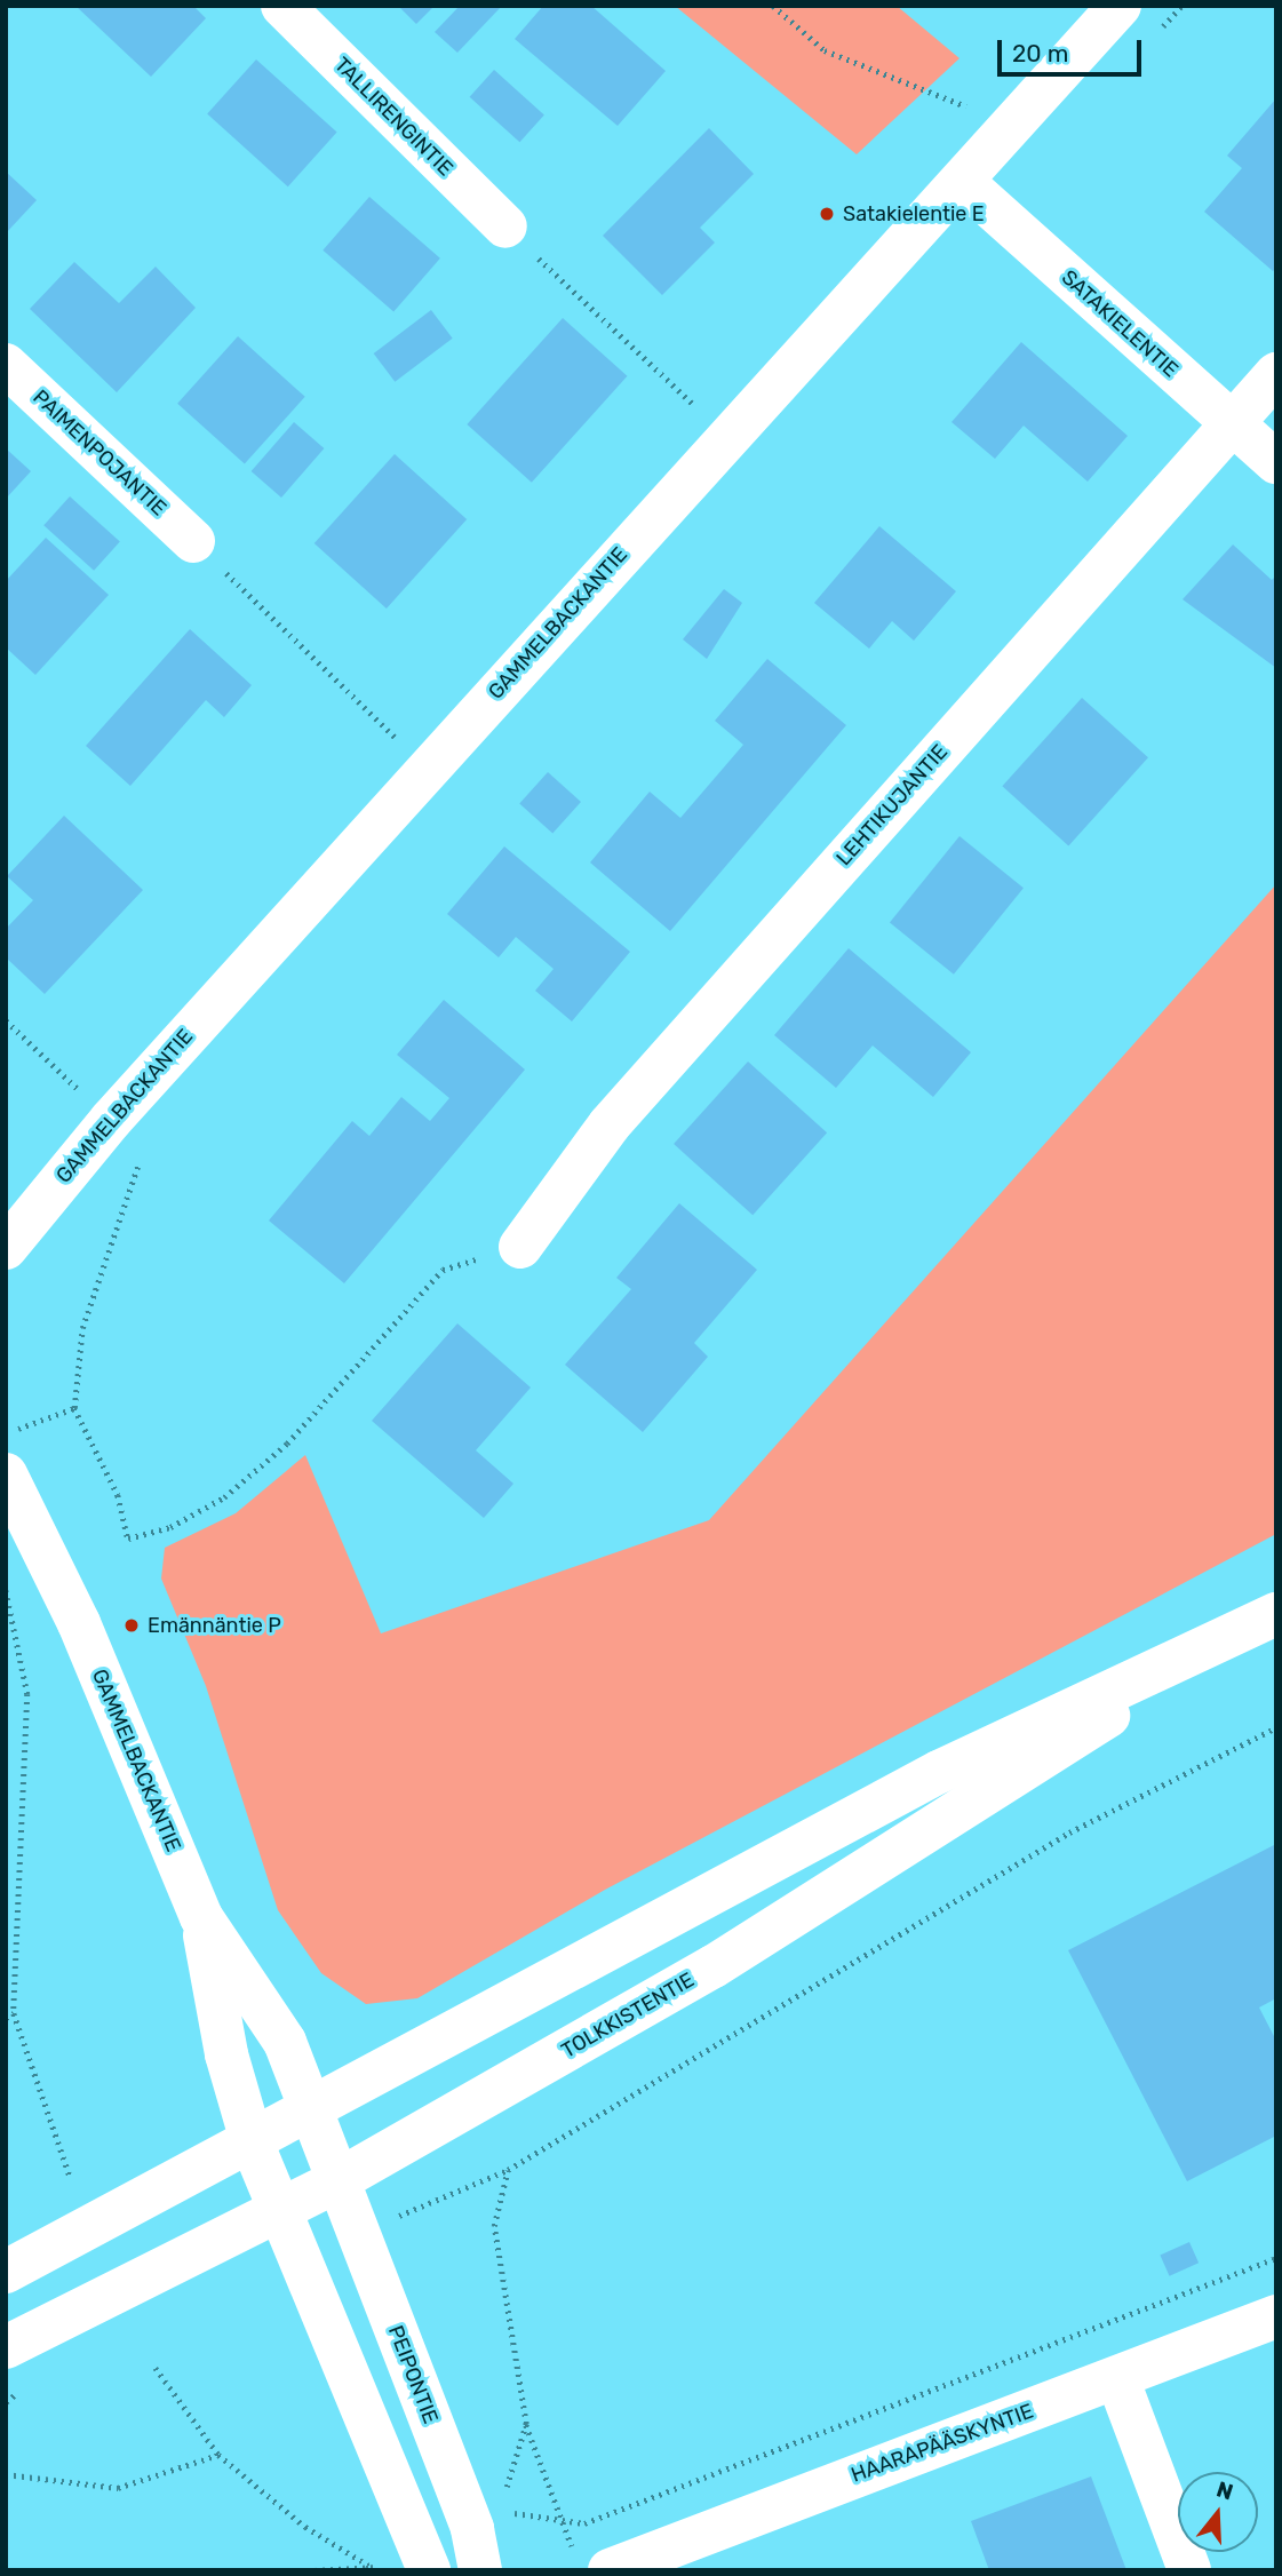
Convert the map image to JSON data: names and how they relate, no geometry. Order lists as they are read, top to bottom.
{
  "streets": {
    "street": [
      "TALLIRENGINTIE",
      "SATAKIELENTIE",
      "PAIMENPOJANTIE",
      "GAMMELBACKANTIE",
      "LEHTIKUJANTIE",
      "TOLKKISTENTIE",
      "PEIPONTIE",
      "HAARAPÄÄSKYNTIE"
    ]
  },
  "crossings": [
    ["SATAKIELENTIE", "GAMMELBACKANTIE"],
    ["SATAKIELENTIE", "LEHTIKUJANTIE"],
    ["GAMMELBACKANTIE", "TOLKKISTENTIE"],
    ["GAMMELBACKANTIE", "PEIPONTIE"],
    ["TOLKKISTENTIE", "PEIPONTIE"]
  ],
  "places": ["Satakielentie E", "Emännäntie P"],
  "scale_bar": "20 m",
  "north": "top"
}
